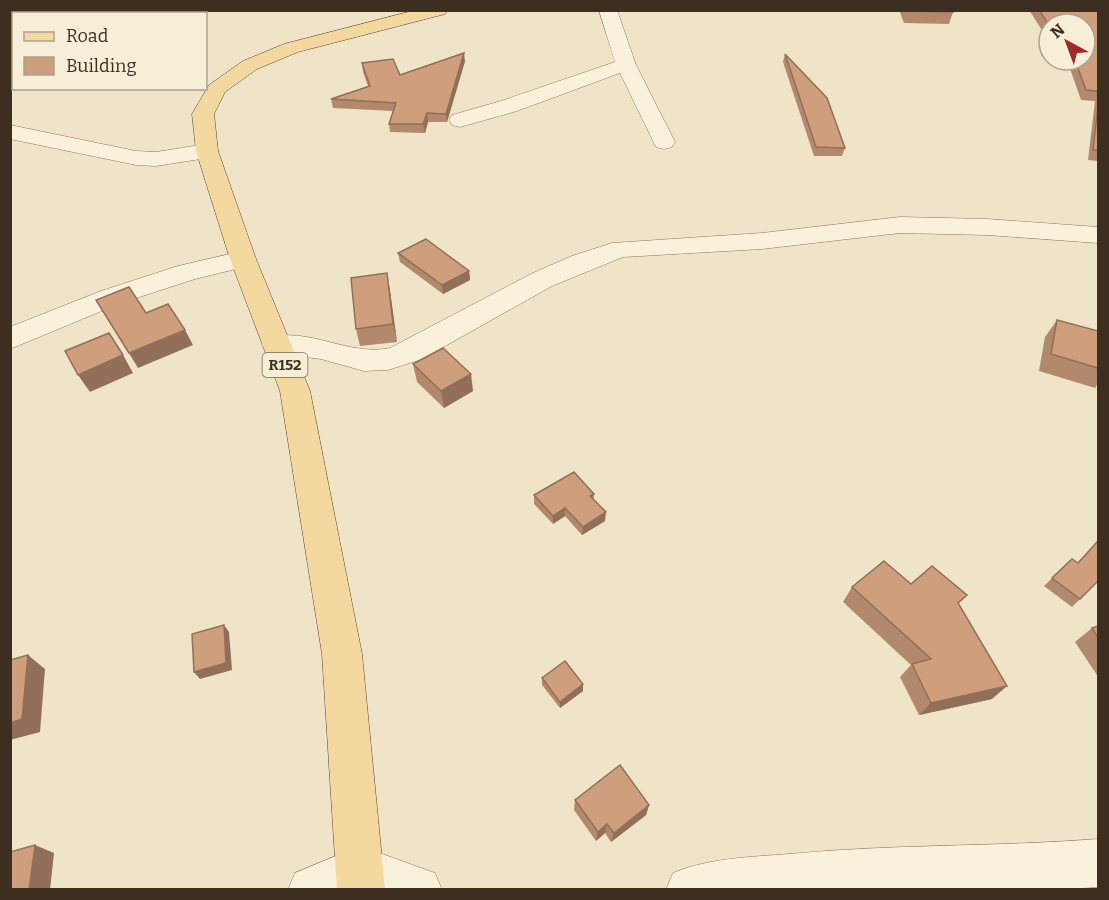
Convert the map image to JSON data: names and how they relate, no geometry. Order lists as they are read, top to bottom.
{
  "streets": {
    "main road": ["R152"]
  },
  "legend": ["Road", "Building"],
  "north": "top left"
}
